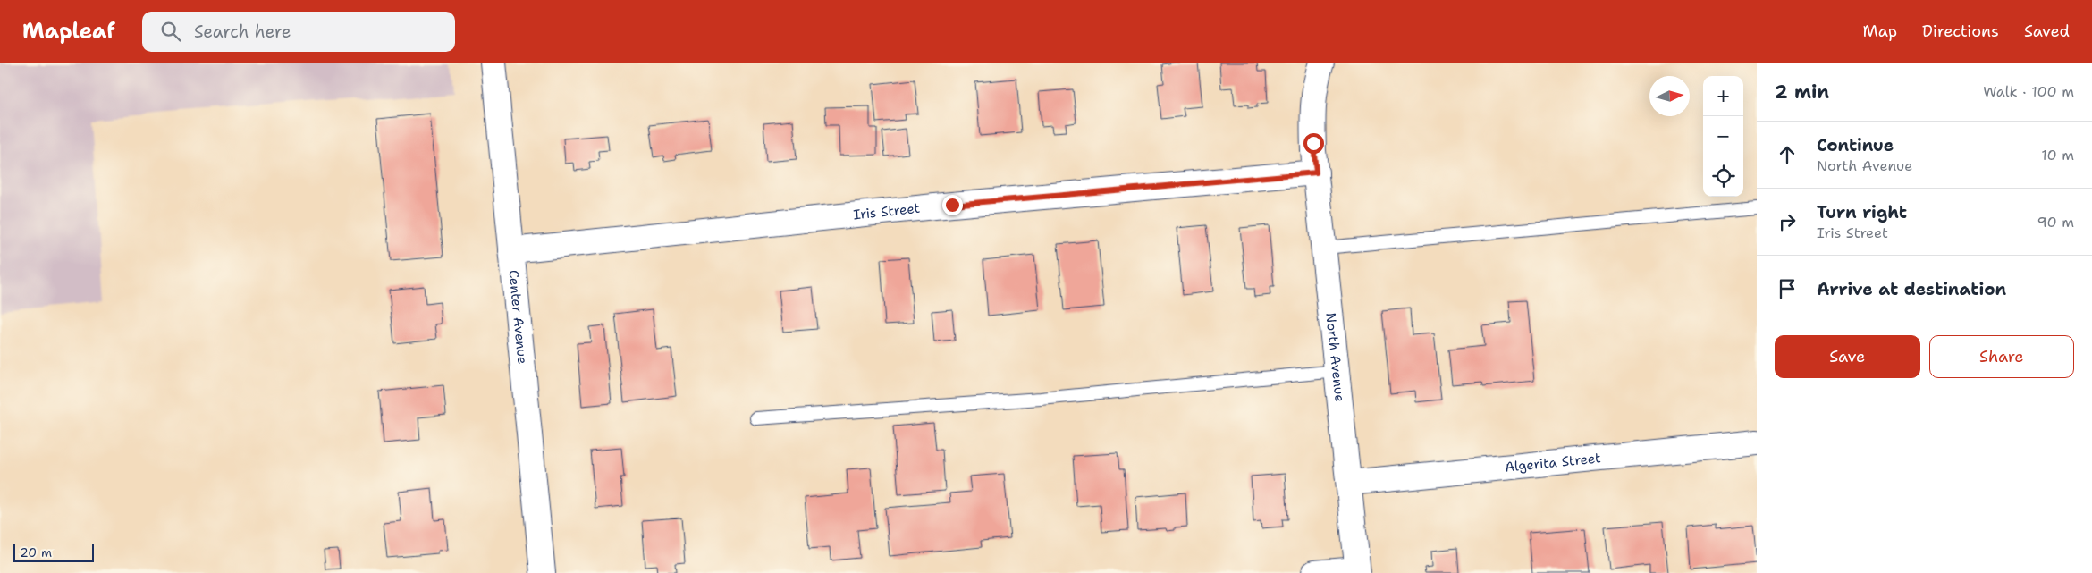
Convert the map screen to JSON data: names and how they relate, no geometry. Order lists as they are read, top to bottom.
{
  "streets": {
    "street": [
      "Iris Street",
      "Center Avenue",
      "North Avenue",
      "Algerita Street"
    ]
  },
  "crossings": [
    ["Iris Street", "Center Avenue"],
    ["Iris Street", "North Avenue"],
    ["North Avenue", "Algerita Street"]
  ],
  "scale_bar": "20 m",
  "north": "right",
  "page": {
    "header": "Mapleaf",
    "search": "Search here",
    "nav": ["Map", "Directions", "Saved"],
    "heading": ["2 min", "Walk · 100 m"],
    "map_buttons": ["+", "−"],
    "list": [
      ["Continue", "North Avenue", "10 m"],
      ["Turn right", "Iris Street", "90 m"],
      "Arrive at destination"
    ],
    "buttons": ["Save", "Share"],
    "scale": "20 m"
  }
}
